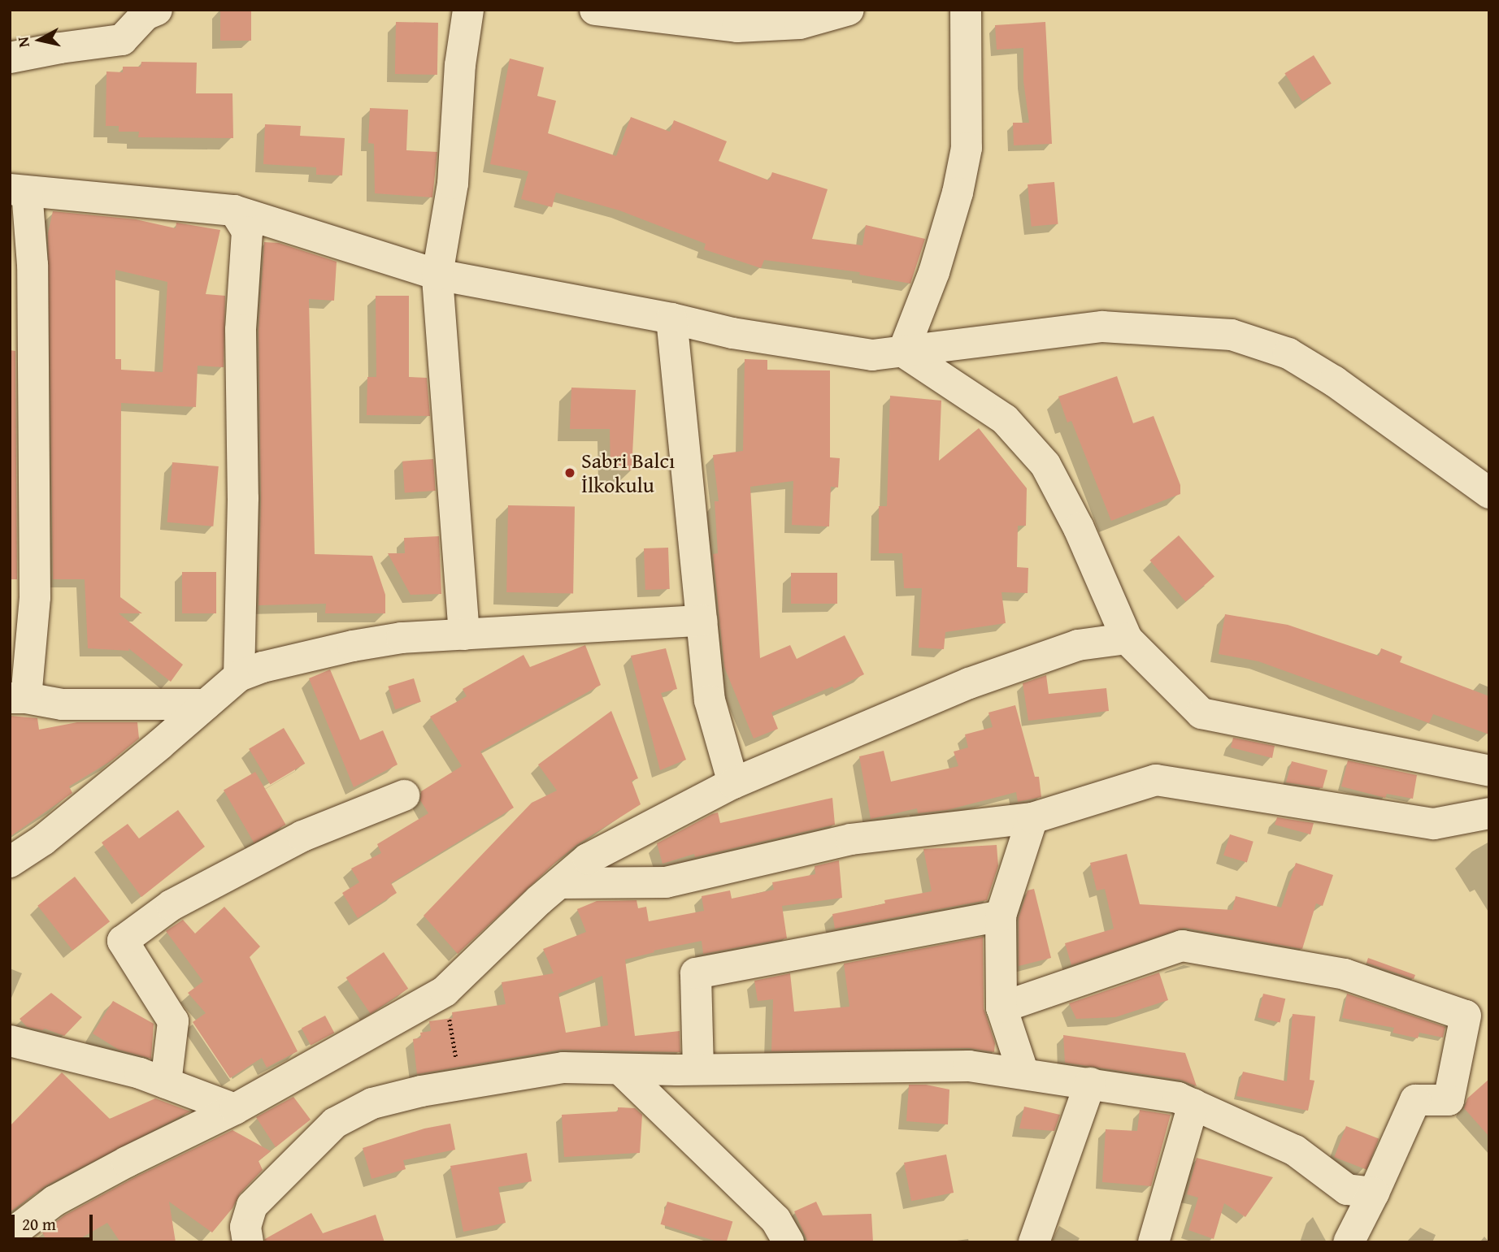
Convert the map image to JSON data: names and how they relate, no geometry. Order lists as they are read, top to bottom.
{
  "places": ["Sabri Balcı İlkokulu"],
  "scale_bar": "20 m",
  "north": "left"
}
